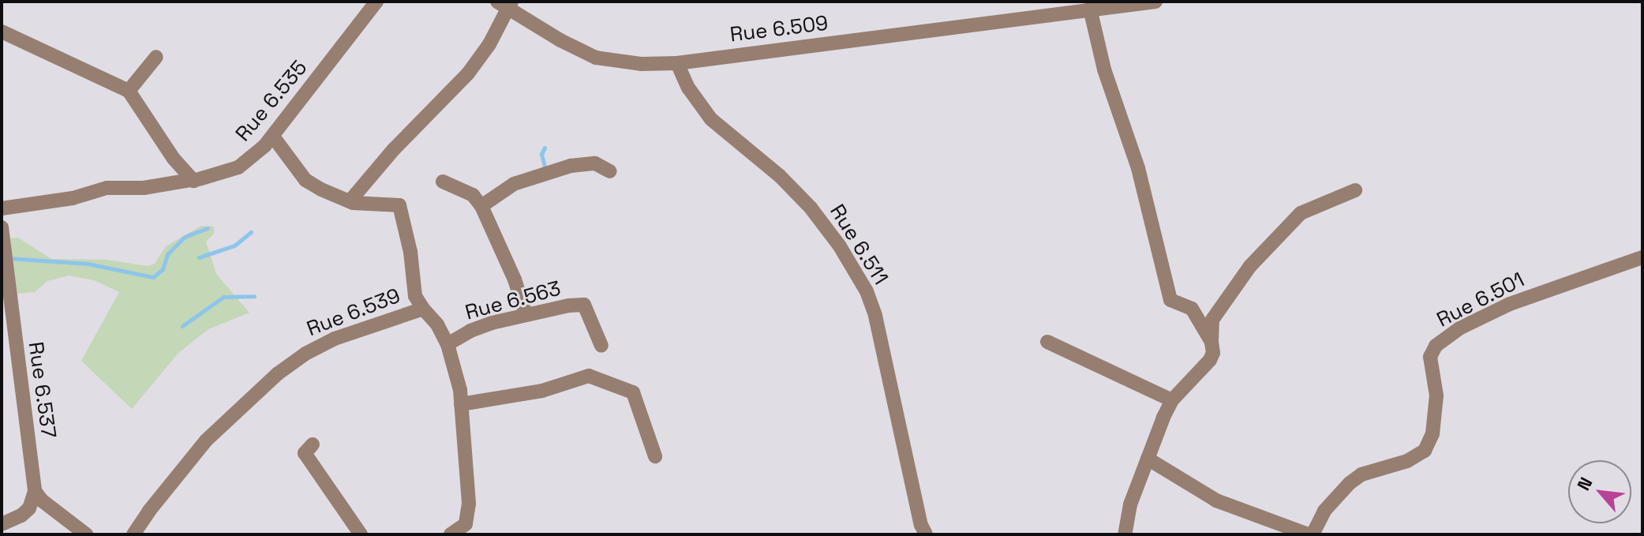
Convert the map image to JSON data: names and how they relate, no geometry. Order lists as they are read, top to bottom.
{
  "streets": {
    "street": [
      "Rue 6.509",
      "Rue 6.535",
      "Rue 6.511",
      "Rue 6.501",
      "Rue 6.563",
      "Rue 6.539",
      "Rue 6.537"
    ]
  },
  "crossings": [
    ["Rue 6.509", "Rue 6.511"],
    ["Rue 6.563", "Rue 6.539"]
  ],
  "north": "top left"
}
